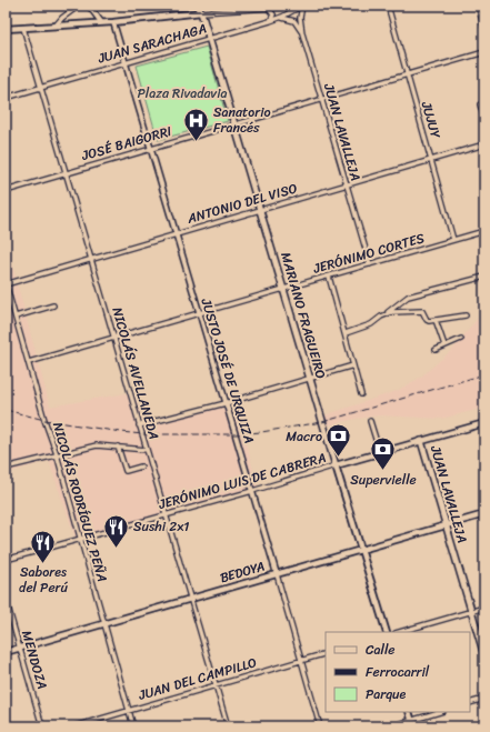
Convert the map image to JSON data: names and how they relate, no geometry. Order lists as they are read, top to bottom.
{
  "streets": {
    "main road": [
      "JUAN LAVALLEJA",
      "MARIANO FRAGUEIRO",
      "JERÓNIMO LUIS DE CABRERA",
      "BEDOYA"
    ],
    "street": [
      "JUAN SARACHAGA",
      "JUJUY",
      "JOSÉ BAIGORRI",
      "ANTONIO DEL VISO",
      "JERÓNIMO CORTES",
      "JUSTO JOSÉ DE URQUIZA",
      "NICOLÁS AVELLANEDA",
      "NICOLÁS RODRÍGUEZ PEÑA",
      "MENDOZA",
      "JUAN DEL CAMPILLO"
    ]
  },
  "crossings": [
    ["JUAN SARACHAGA", "JUAN LAVALLEJA"],
    ["JUAN SARACHAGA", "MARIANO FRAGUEIRO"],
    ["JUAN SARACHAGA", "JUSTO JOSÉ DE URQUIZA"],
    ["JUAN SARACHAGA", "NICOLÁS AVELLANEDA"],
    ["JUJUY", "JOSÉ BAIGORRI"],
    ["JUJUY", "ANTONIO DEL VISO"],
    ["JUJUY", "JERÓNIMO CORTES"],
    ["JUAN LAVALLEJA", "JOSÉ BAIGORRI"],
    ["JUAN LAVALLEJA", "ANTONIO DEL VISO"],
    ["JUAN LAVALLEJA", "JERÓNIMO CORTES"],
    ["JUAN LAVALLEJA", "JERÓNIMO LUIS DE CABRERA"],
    ["JUAN LAVALLEJA", "BEDOYA"],
    ["JOSÉ BAIGORRI", "MARIANO FRAGUEIRO"],
    ["JOSÉ BAIGORRI", "JUSTO JOSÉ DE URQUIZA"],
    ["JOSÉ BAIGORRI", "NICOLÁS AVELLANEDA"],
    ["ANTONIO DEL VISO", "MARIANO FRAGUEIRO"],
    ["ANTONIO DEL VISO", "JUSTO JOSÉ DE URQUIZA"],
    ["ANTONIO DEL VISO", "NICOLÁS AVELLANEDA"],
    ["ANTONIO DEL VISO", "NICOLÁS RODRÍGUEZ PEÑA"],
    ["JERÓNIMO CORTES", "MARIANO FRAGUEIRO"],
    ["JERÓNIMO CORTES", "JUSTO JOSÉ DE URQUIZA"],
    ["JERÓNIMO CORTES", "NICOLÁS AVELLANEDA"],
    ["JERÓNIMO CORTES", "NICOLÁS RODRÍGUEZ PEÑA"],
    ["MARIANO FRAGUEIRO", "JERÓNIMO LUIS DE CABRERA"],
    ["MARIANO FRAGUEIRO", "BEDOYA"],
    ["JUSTO JOSÉ DE URQUIZA", "JERÓNIMO LUIS DE CABRERA"],
    ["JUSTO JOSÉ DE URQUIZA", "BEDOYA"],
    ["JUSTO JOSÉ DE URQUIZA", "JUAN DEL CAMPILLO"],
    ["NICOLÁS AVELLANEDA", "JERÓNIMO LUIS DE CABRERA"],
    ["NICOLÁS AVELLANEDA", "BEDOYA"],
    ["NICOLÁS AVELLANEDA", "JUAN DEL CAMPILLO"],
    ["JERÓNIMO LUIS DE CABRERA", "NICOLÁS RODRÍGUEZ PEÑA"],
    ["NICOLÁS RODRÍGUEZ PEÑA", "BEDOYA"],
    ["NICOLÁS RODRÍGUEZ PEÑA", "JUAN DEL CAMPILLO"],
    ["BEDOYA", "MENDOZA"]
  ],
  "parks": ["Plaza Rivadavia"],
  "places": {
    "hospital": ["Sanatorio Francés"],
    "bank": ["Macro", "Supervielle"],
    "restaurant": ["Sushi 2x1", "Sabores del Perú"]
  },
  "legend": ["Calle", "Ferrocarril", "Parque"]
}
